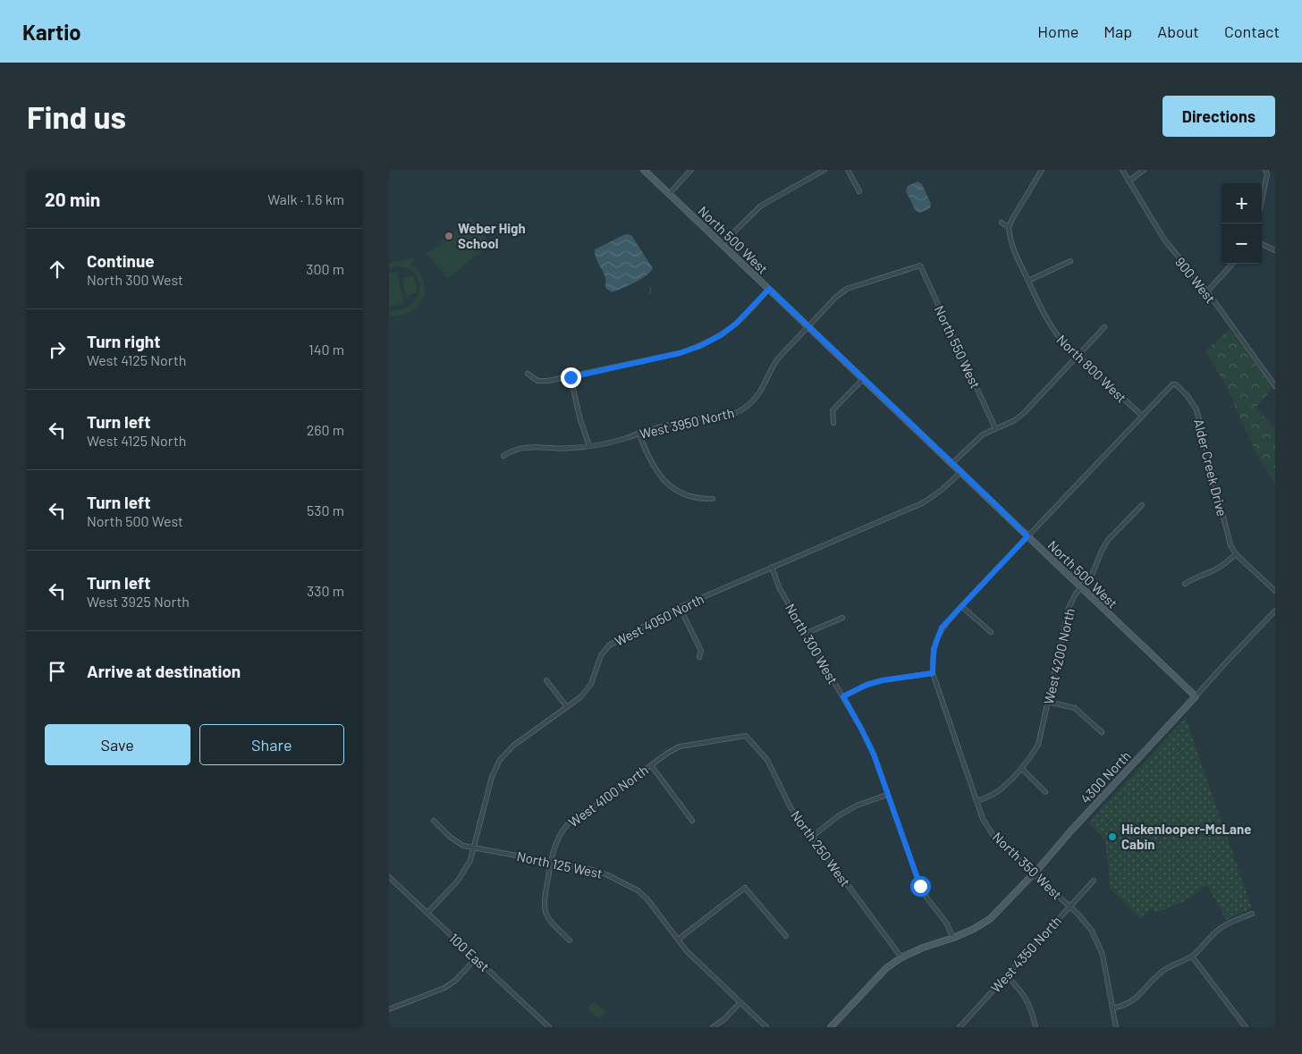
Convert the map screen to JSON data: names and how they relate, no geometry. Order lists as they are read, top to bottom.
{
  "streets": {
    "street": [
      "North 500 West",
      "900 West",
      "North 550 West",
      "North 800 West",
      "West 3950 North",
      "Alder Creek Drive",
      "West 4050 North",
      "North 300 West",
      "West 4200 North",
      "4300 North",
      "West 4100 North",
      "North 250 West",
      "North 125 West",
      "North 350 West",
      "100 East",
      "West 4350 North"
    ]
  },
  "crossings": [
    ["North 500 West", "West 3950 North"],
    ["North 500 West", "Alder Creek Drive"],
    ["North 500 West", "West 4050 North"],
    ["North 500 West", "West 4200 North"],
    ["North 500 West", "4300 North"],
    ["North 550 West", "West 3950 North"],
    ["North 800 West", "Alder Creek Drive"],
    ["Alder Creek Drive", "North 350 West"],
    ["West 4050 North", "North 300 West"],
    ["West 4050 North", "North 125 West"],
    ["West 4050 North", "100 East"],
    ["North 300 West", "4300 North"],
    ["West 4200 North", "North 350 West"],
    ["4300 North", "North 250 West"],
    ["4300 North", "North 350 West"],
    ["West 4100 North", "North 250 West"],
    ["West 4100 North", "North 125 West"],
    ["North 350 West", "West 4350 North"]
  ],
  "places": ["Weber High School", "Hickenlooper-McLane Cabin"],
  "page": {
    "header": "Kartio",
    "nav": [
      "Home",
      "Map",
      "About",
      "Contact"
    ],
    "buttons": [
      "Directions",
      ["Save", "Share"]
    ],
    "title": "Find us",
    "heading": ["20 min", "Walk · 1.6 km"],
    "map_buttons": ["+", "−"],
    "list": [
      ["Continue", "North 300 West", "300 m"],
      ["Turn right", "West 4125 North", "140 m"],
      ["Turn left", "West 4125 North", "260 m"],
      ["Turn left", "North 500 West", "530 m"],
      ["Turn left", "West 3925 North", "330 m"],
      "Arrive at destination"
    ]
  }
}
